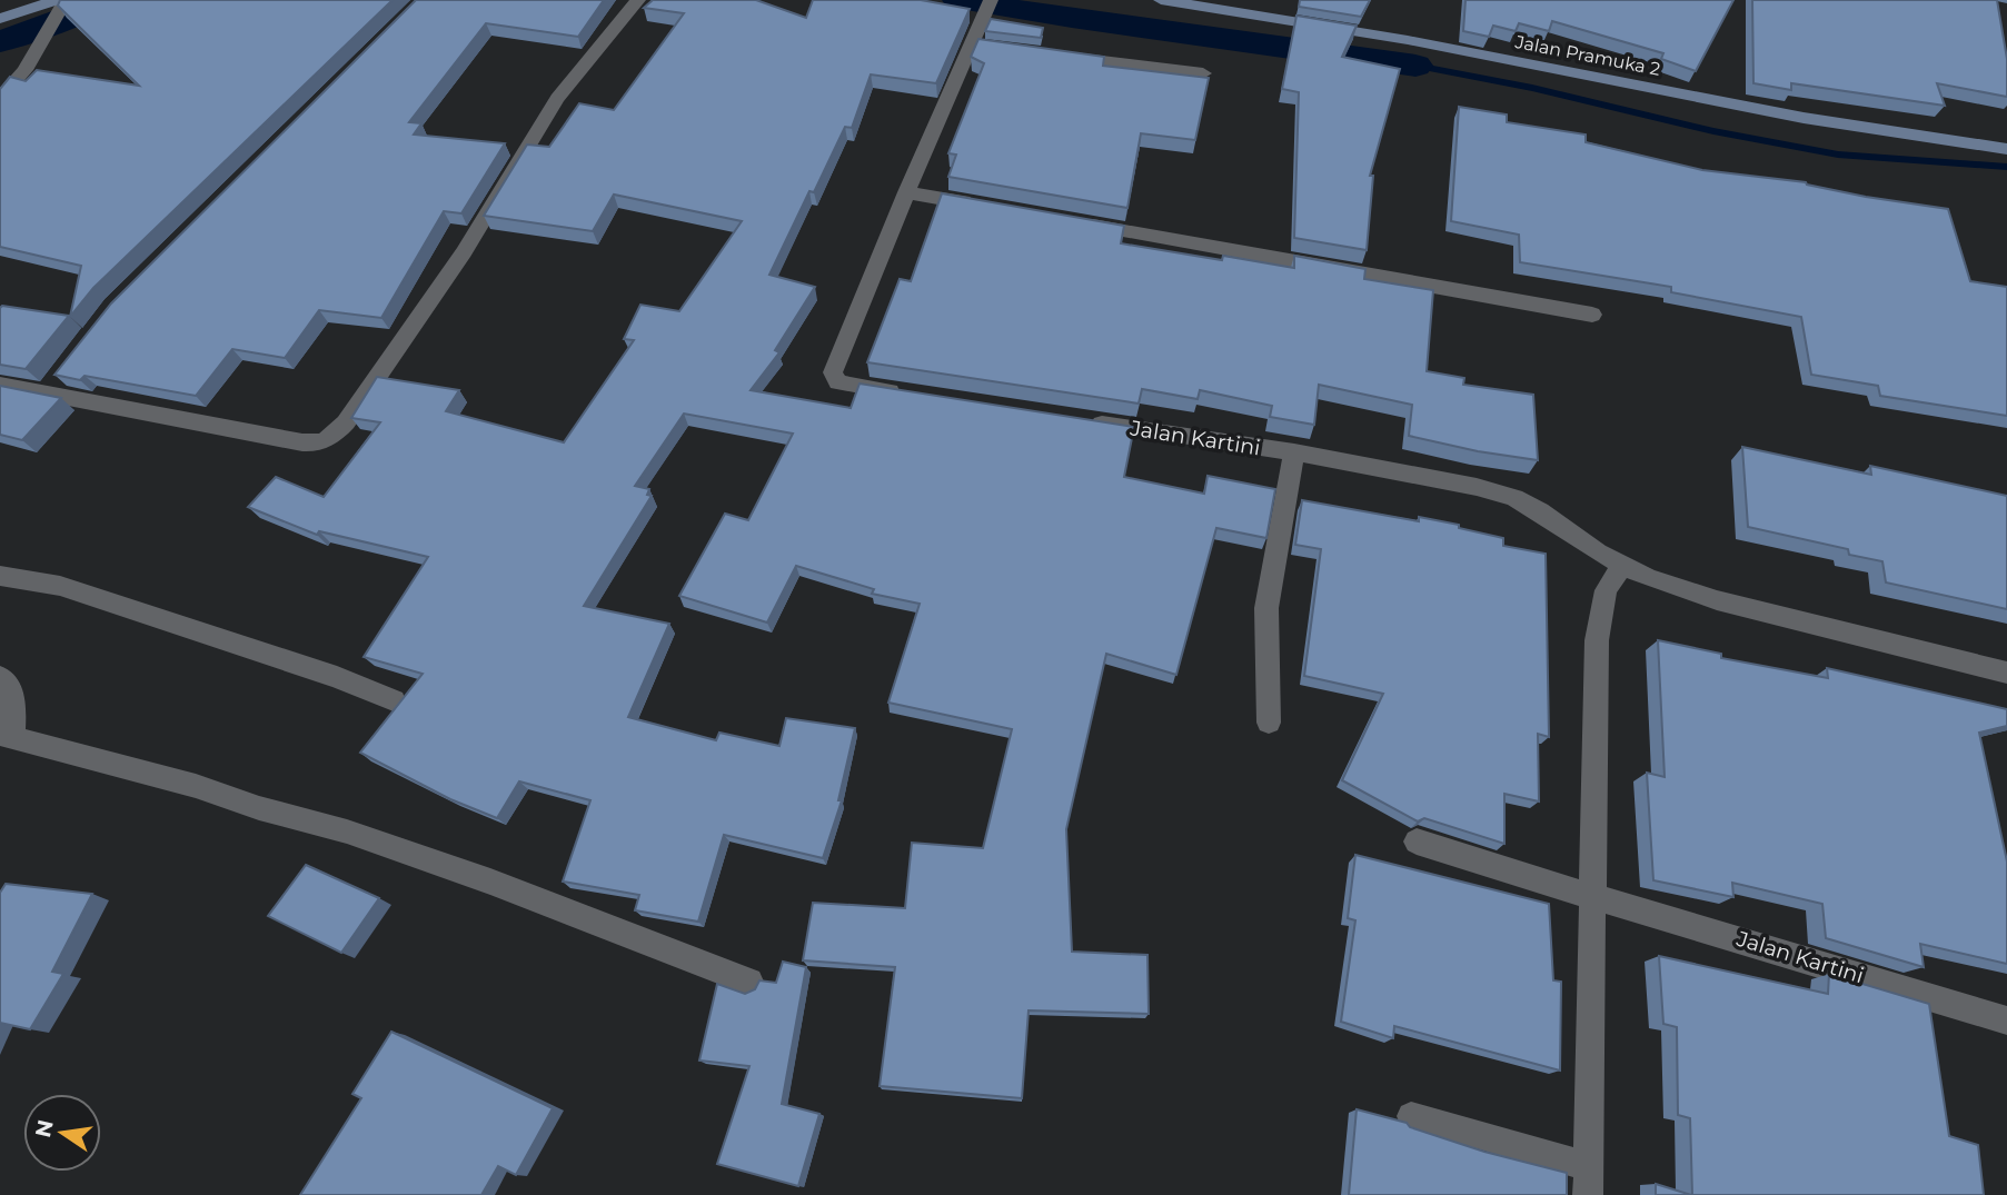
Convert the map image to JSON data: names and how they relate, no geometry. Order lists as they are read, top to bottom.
{
  "streets": {
    "main road": ["Jalan Pramuka 2"],
    "street": ["Jalan Kartini"]
  },
  "north": "left"
}
